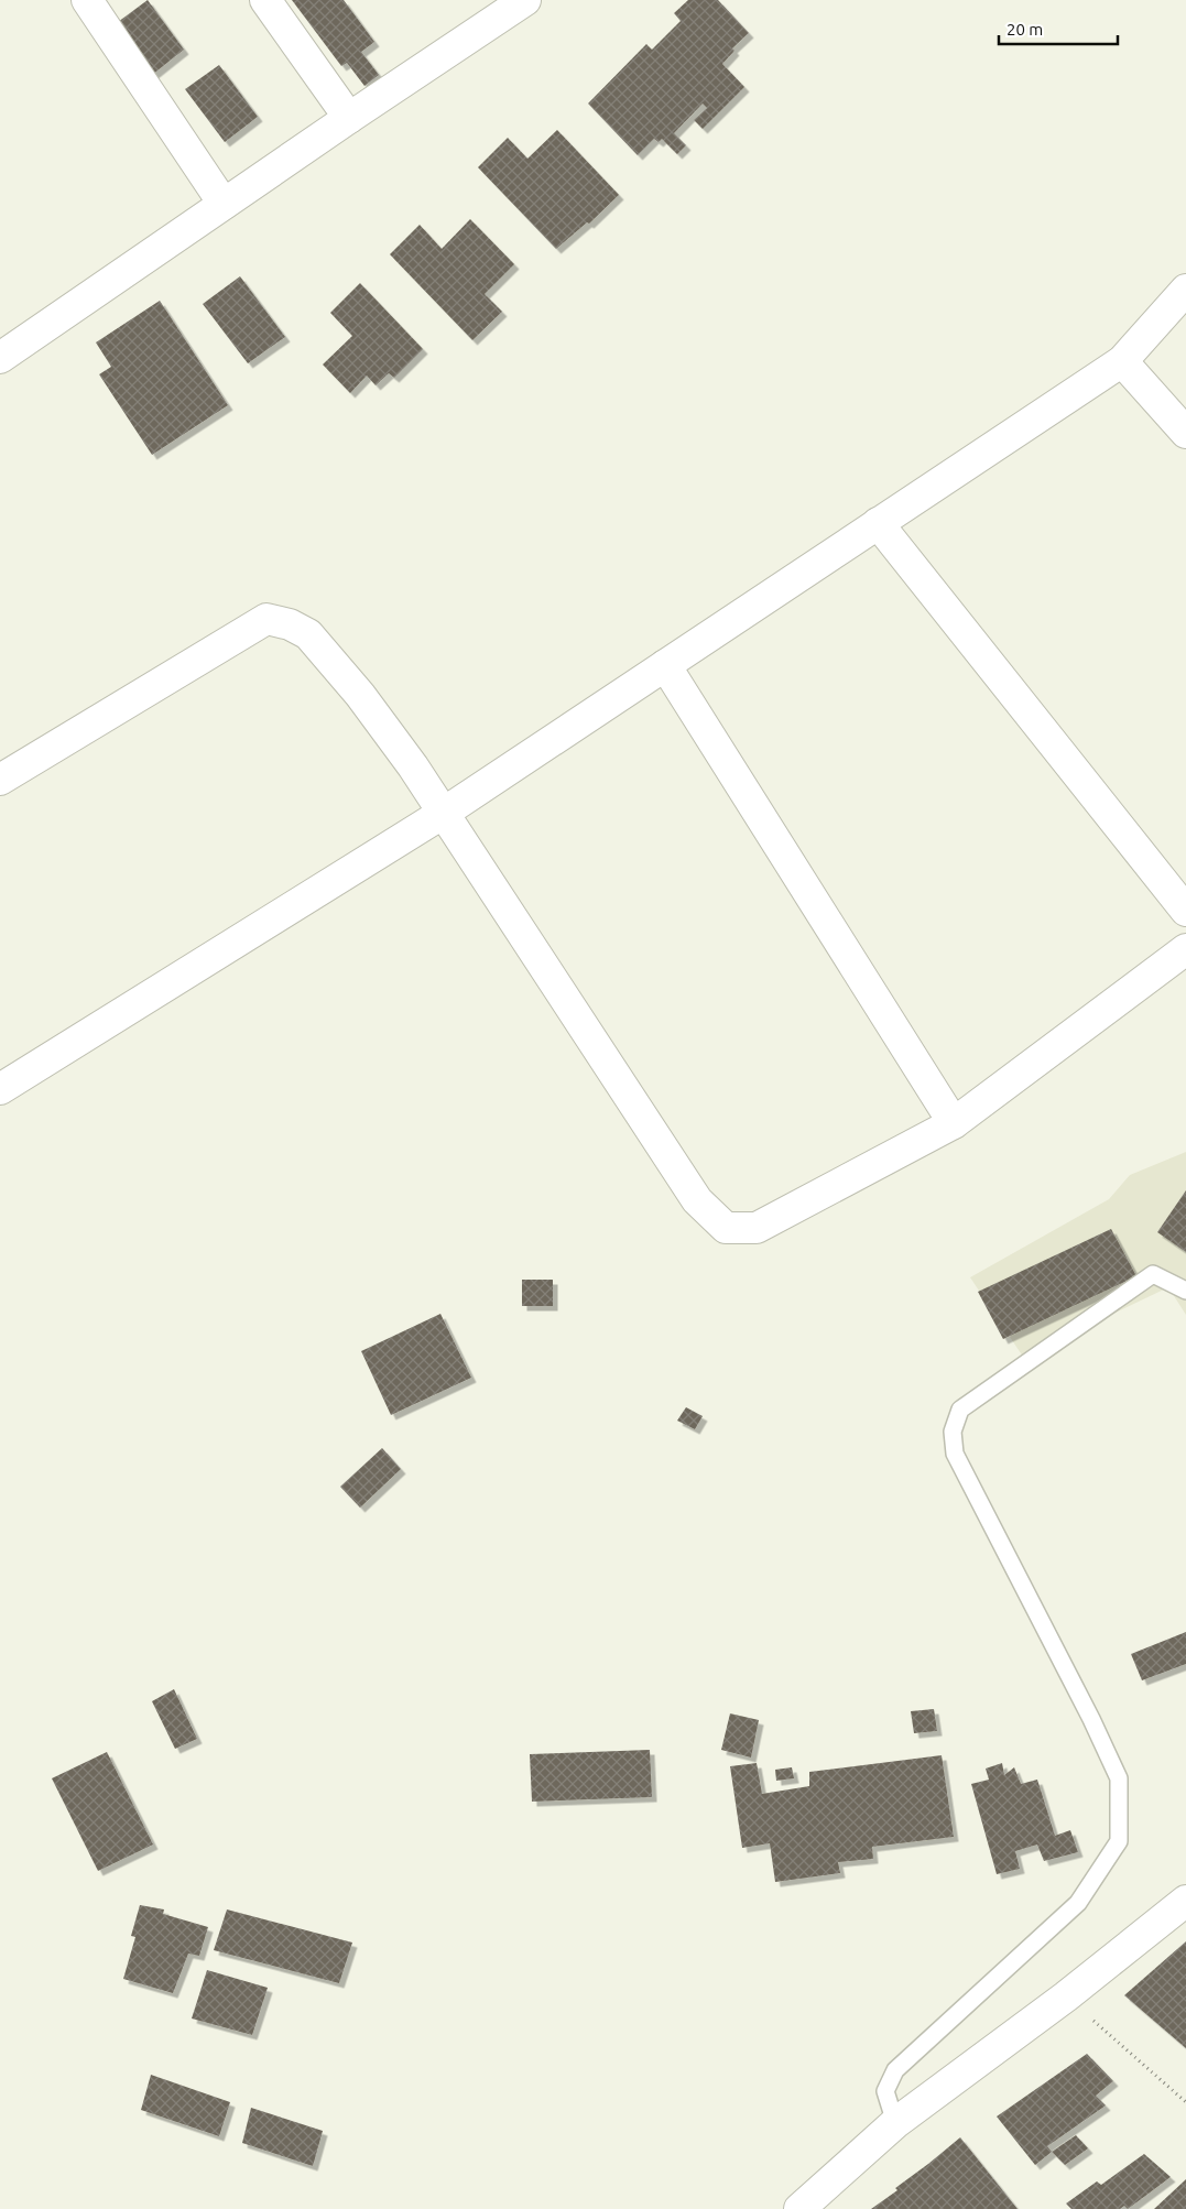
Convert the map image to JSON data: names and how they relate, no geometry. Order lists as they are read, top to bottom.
{
  "scale_bar": "20 m"
}
